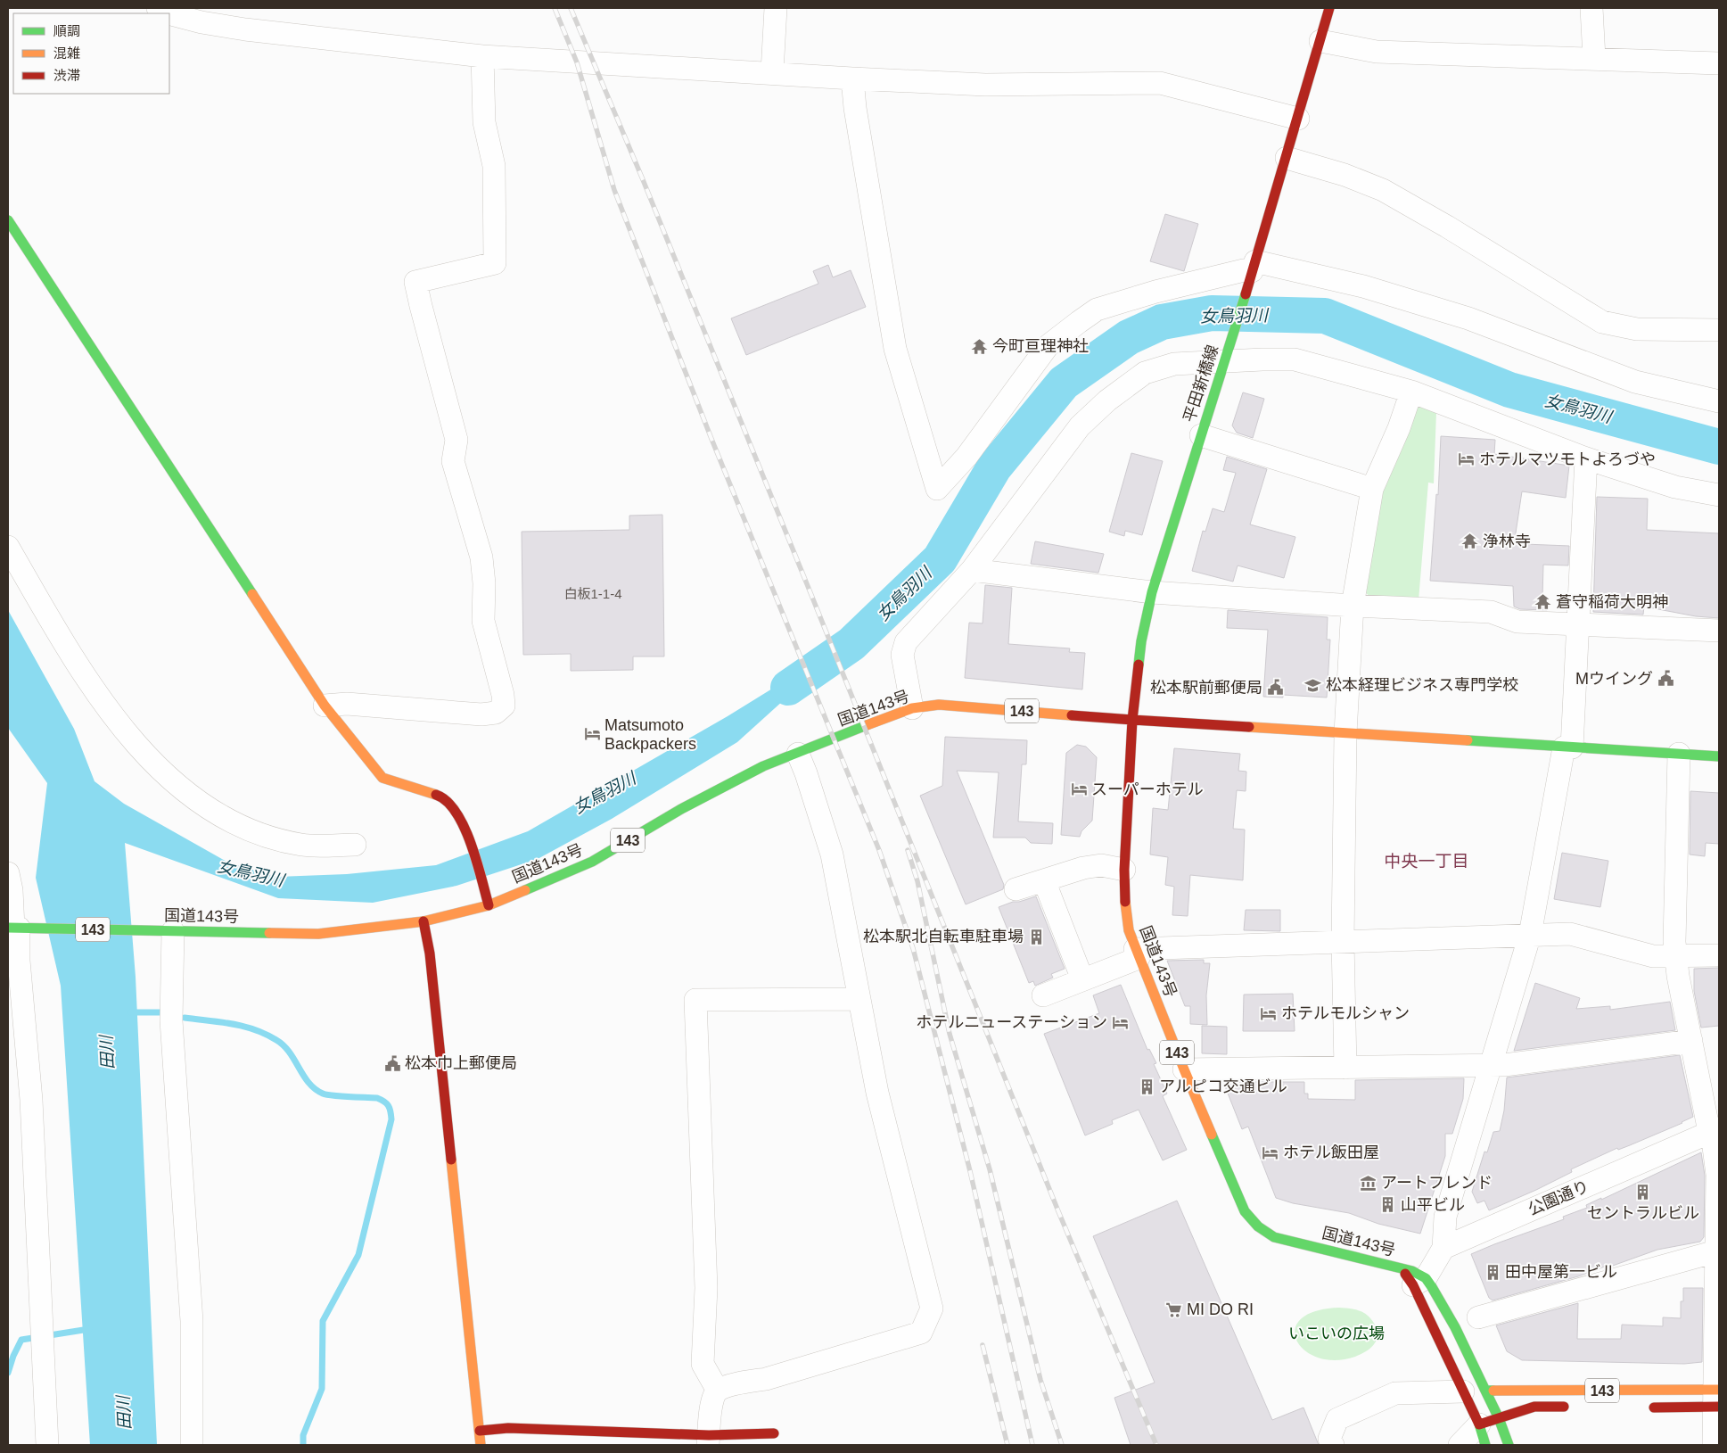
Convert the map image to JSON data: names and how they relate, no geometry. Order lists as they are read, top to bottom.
{
  "streets": {
    "main road": ["平田新橋線", "国道143号", "143"],
    "street": ["公園通り"]
  },
  "crossings": [
    ["平田新橋線", "国道143号"],
    ["国道143号", "143"]
  ],
  "districts": ["中央一丁目"],
  "water": ["女鳥羽川", "田川"],
  "parks": ["いこいの広場"],
  "places": {
    "temple": ["今町亘理神社", "浄林寺", "蒼守稲荷大明神"],
    "hotel": [
      "ホテルマツモトよろづや",
      "Matsumoto Backpackers",
      "スーパーホテル",
      "ホテルモルシャン",
      "ホテルニューステーション",
      "ホテル飯田屋"
    ],
    "public building": ["Mウイング", "松本駅前郵便局", "松本巾上郵便局"],
    "school or university": ["松本経理ビジネス専門学校"],
    "building": [
      "松本駅北自転車駐車場",
      "アルピコ交通ビル",
      "セントラルビル",
      "山平ビル",
      "田中屋第一ビル"
    ],
    "museum": ["アートフレンド"],
    "supermarket": ["MI DO RI"]
  },
  "house_numbers": ["白板1-1-4"],
  "legend": ["順調", "混雑", "渋滞"]
}
